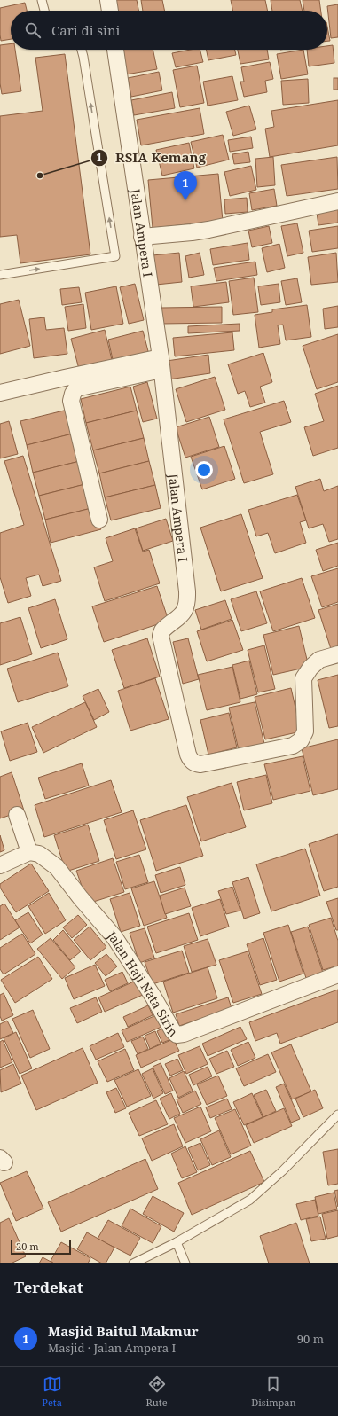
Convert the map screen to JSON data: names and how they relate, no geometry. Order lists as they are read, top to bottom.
{
  "streets": {
    "street": ["Jalan Ampera I", "Jalan Haji Nata Sirin"]
  },
  "places": ["RSIA Kemang"],
  "scale_bar": "20 m",
  "page": {
    "search": "Cari di sini",
    "pins": "1",
    "scale": "20 m",
    "heading": "Terdekat",
    "list": [
      {
        "mark": "1",
        "name": "Masjid Baitul Makmur",
        "note": "Masjid · Jalan Ampera I",
        "value": "90 m"
      }
    ],
    "nav": ["Peta", "Rute", "Disimpan"]
  }
}
